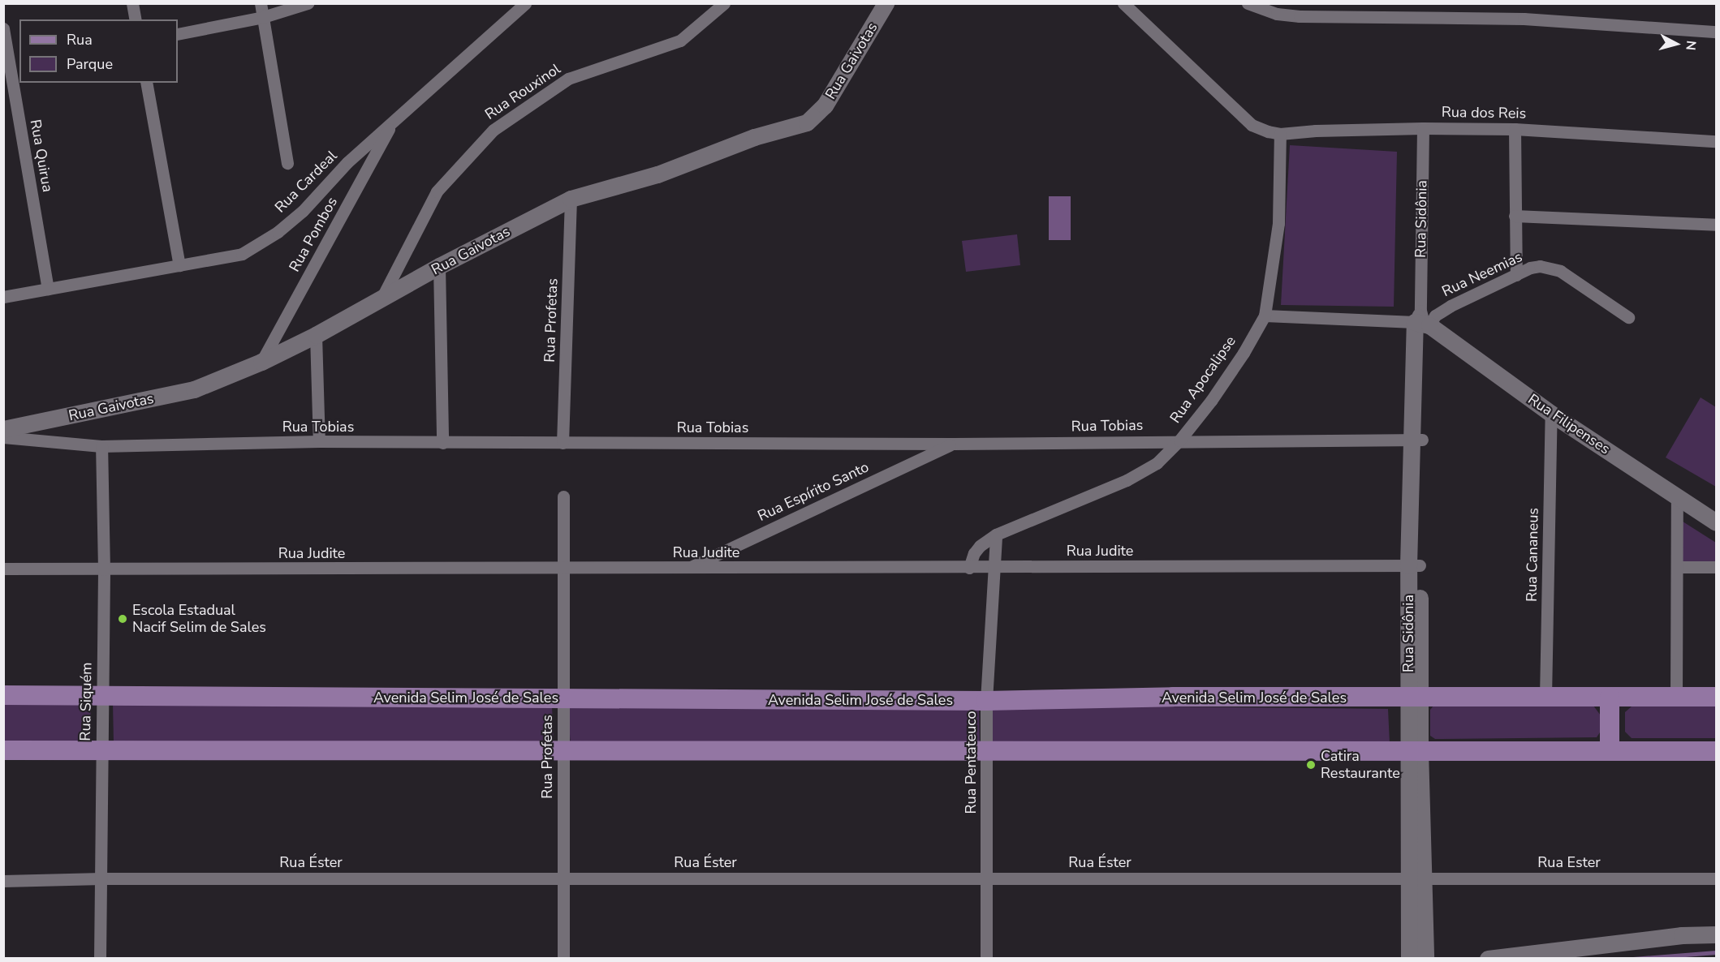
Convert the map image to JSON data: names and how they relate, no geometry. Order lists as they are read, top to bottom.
{
  "streets": {
    "main road": ["Avenida Selim José de Sales"],
    "street": [
      "Rua Gaivotas",
      "Rua Rouxinol",
      "Rua dos Reis",
      "Rua Quirua",
      "Rua Cardeal",
      "Rua Sidônia",
      "Rua Pombos",
      "Rua Neemias",
      "Rua Profetas",
      "Rua Apocalipse",
      "Rua Filipenses",
      "Rua Tobias",
      "Rua Espírito Santo",
      "Rua Judite",
      "Rua Cananeus",
      "Rua Siquém",
      "Rua Pentateuco",
      "Rua Éster",
      "Rua Ester"
    ]
  },
  "crossings": [
    ["Rua Gaivotas", "Rua Rouxinol"],
    ["Rua Gaivotas", "Rua Pombos"],
    ["Rua Gaivotas", "Rua Profetas"],
    ["Rua dos Reis", "Rua Sidônia"],
    ["Rua dos Reis", "Rua Apocalipse"],
    ["Rua Quirua", "Rua Cardeal"],
    ["Rua Cardeal", "Rua Pombos"],
    ["Rua Sidônia", "Rua Neemias"],
    ["Rua Sidônia", "Rua Filipenses"],
    ["Rua Sidônia", "Rua Tobias"],
    ["Rua Sidônia", "Rua Judite"],
    ["Rua Sidônia", "Avenida Selim José de Sales"],
    ["Rua Sidônia", "Rua Éster"],
    ["Rua Sidônia", "Rua Ester"],
    ["Rua Neemias", "Rua Filipenses"],
    ["Rua Profetas", "Rua Tobias"],
    ["Rua Profetas", "Rua Judite"],
    ["Rua Profetas", "Avenida Selim José de Sales"],
    ["Rua Profetas", "Rua Éster"],
    ["Rua Apocalipse", "Rua Tobias"],
    ["Rua Apocalipse", "Rua Judite"],
    ["Rua Filipenses", "Rua Cananeus"],
    ["Rua Tobias", "Rua Espírito Santo"],
    ["Rua Tobias", "Rua Siquém"],
    ["Rua Espírito Santo", "Rua Judite"],
    ["Rua Judite", "Rua Siquém"],
    ["Rua Judite", "Rua Pentateuco"],
    ["Rua Cananeus", "Avenida Selim José de Sales"],
    ["Avenida Selim José de Sales", "Rua Siquém"],
    ["Avenida Selim José de Sales", "Rua Pentateuco"],
    ["Rua Siquém", "Rua Éster"],
    ["Rua Pentateuco", "Rua Éster"],
    ["Rua Éster", "Rua Ester"]
  ],
  "places": ["Escola Estadual Nacif Selim de Sales", "Catira Restaurante"],
  "legend": ["Rua", "Parque"],
  "north": "right"
}
